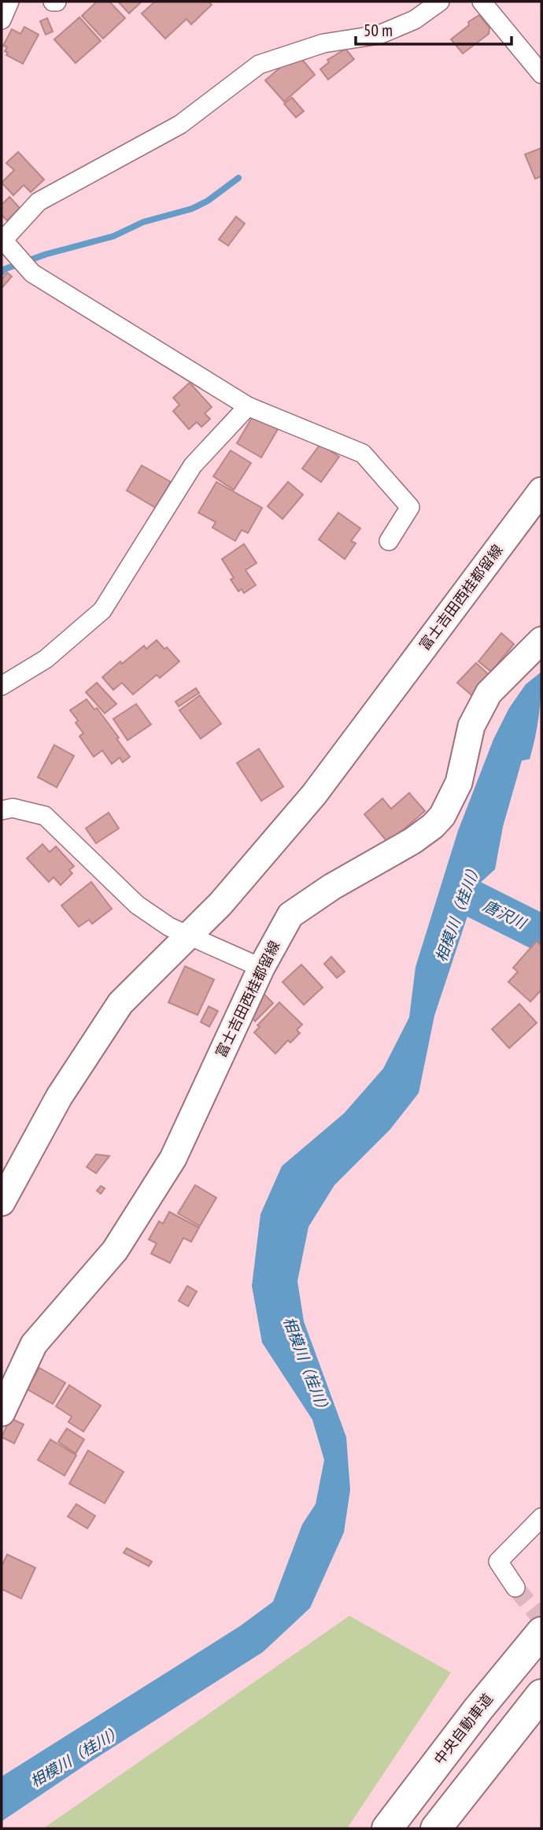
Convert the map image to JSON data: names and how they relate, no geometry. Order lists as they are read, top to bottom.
{
  "streets": {
    "highway": ["中央自動車道"],
    "main road": ["富士吉田西桂都留線"]
  },
  "water": ["相模川（桂川）", "唐沢川"],
  "scale_bar": "50 m"
}
